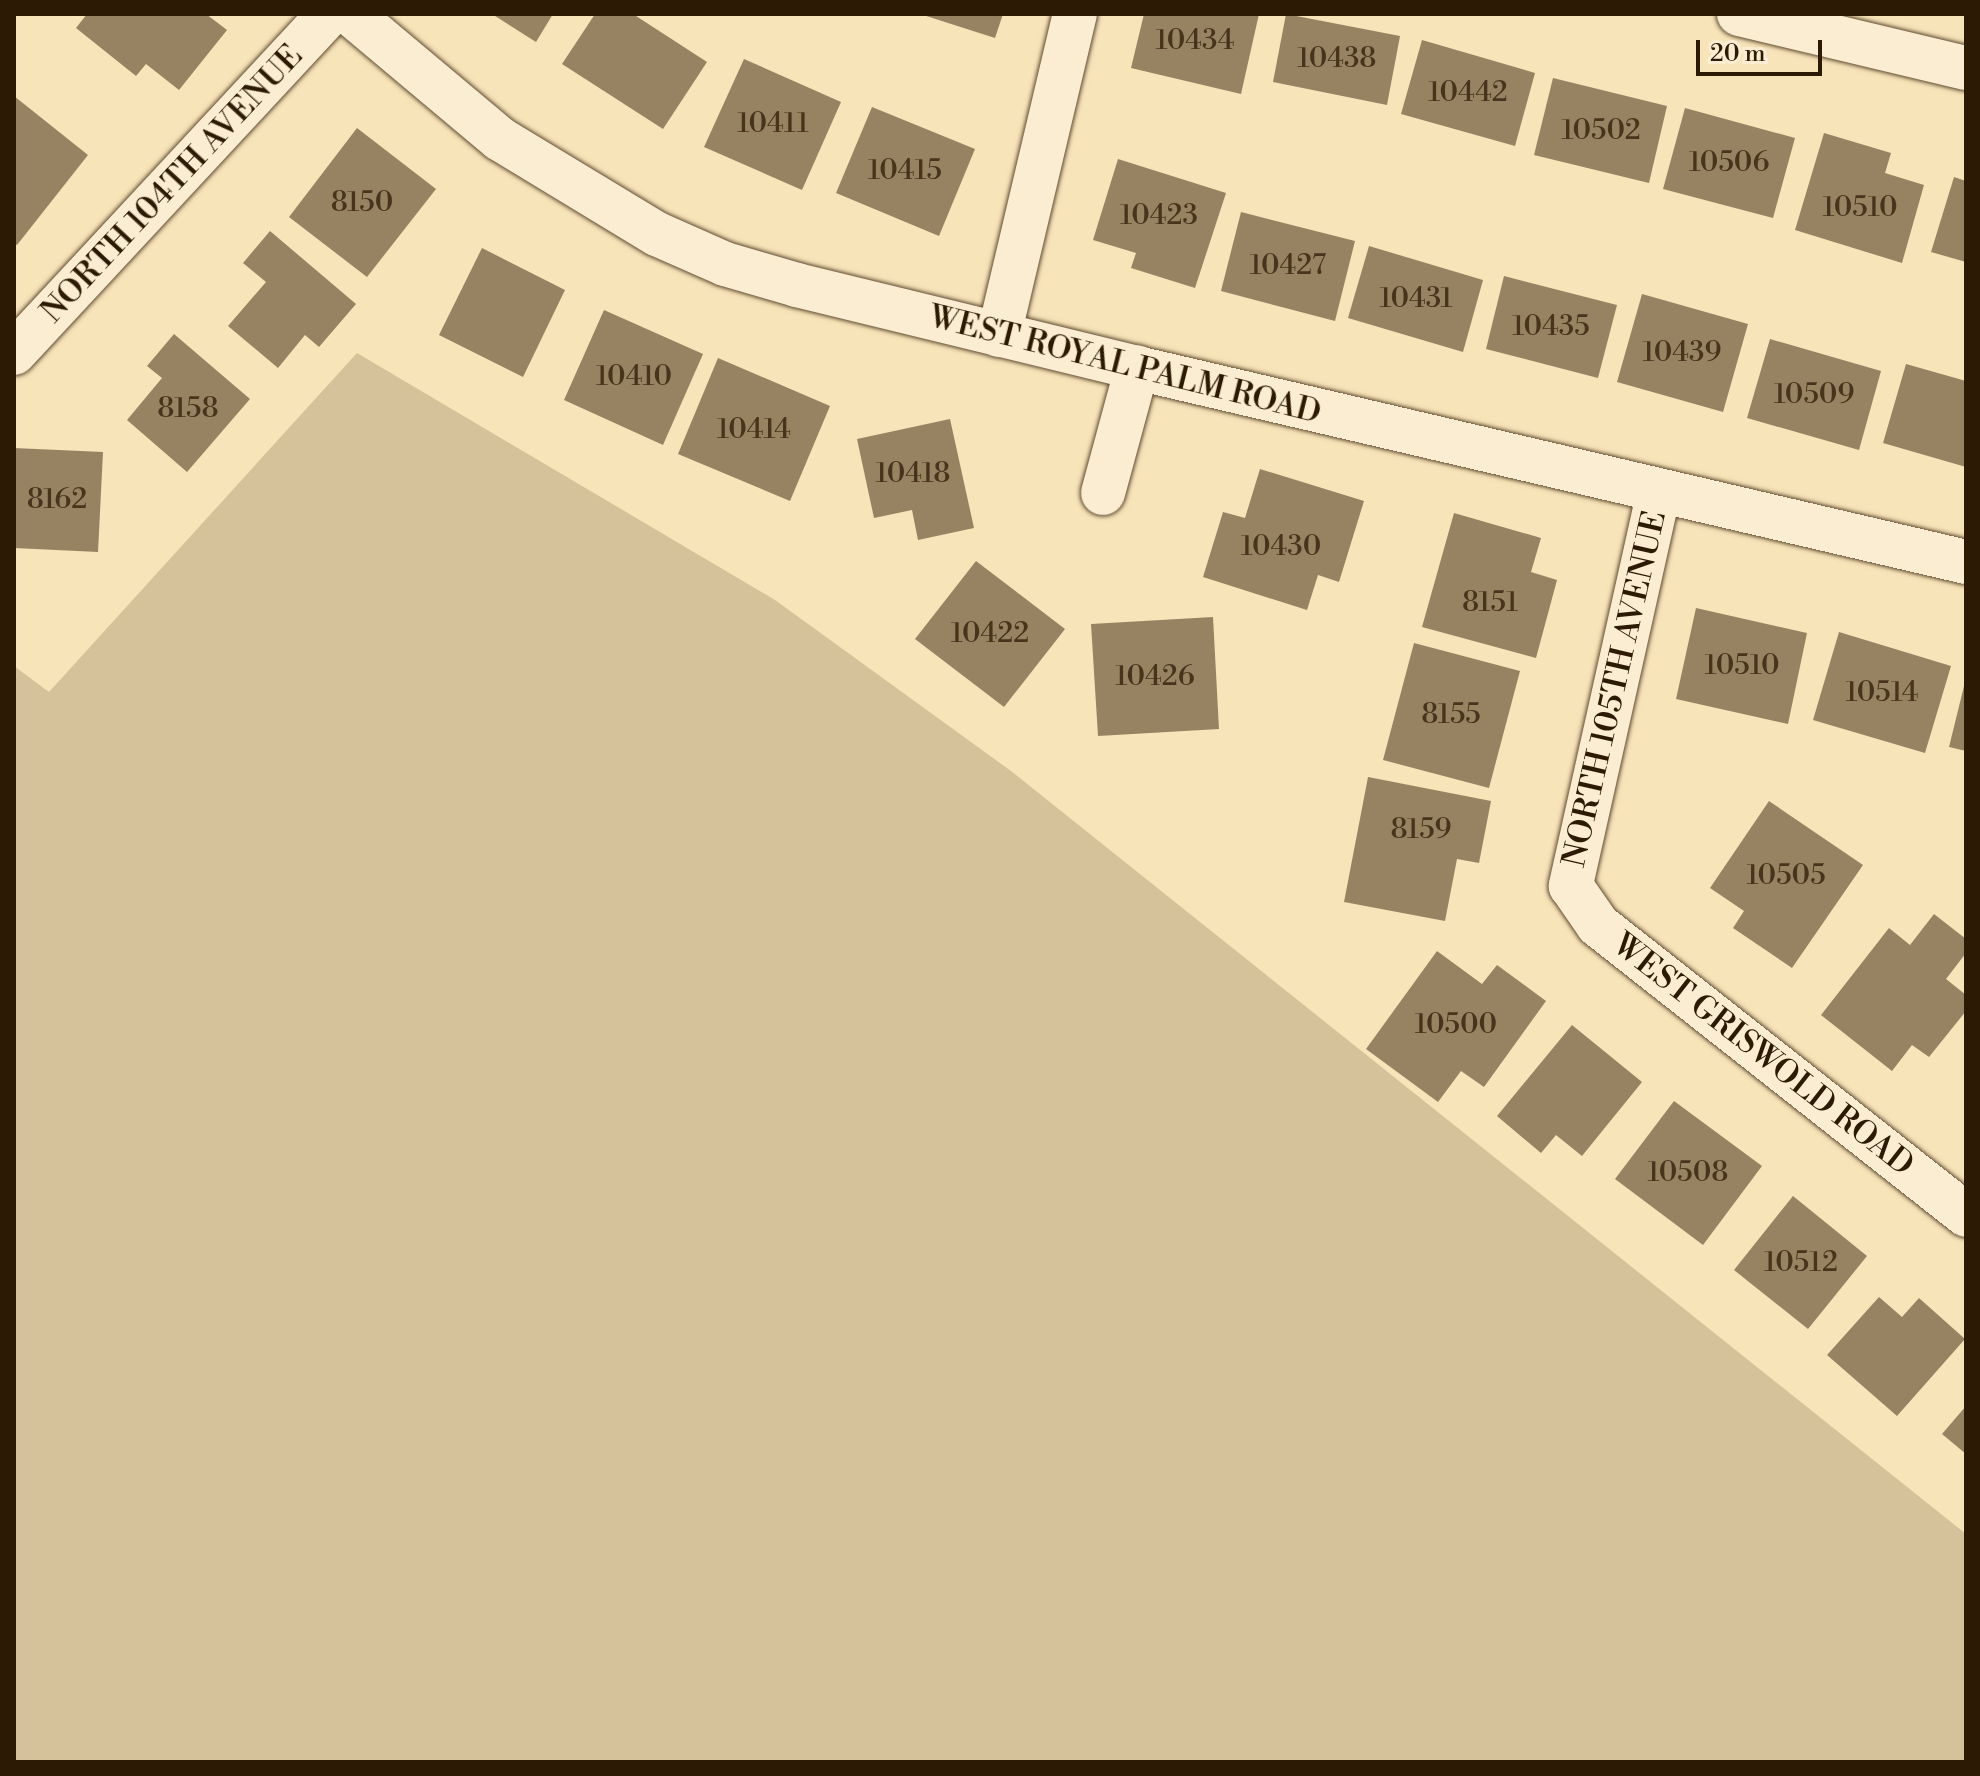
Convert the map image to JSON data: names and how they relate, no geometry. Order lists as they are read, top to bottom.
{
  "streets": {
    "street": [
      "NORTH 104TH AVENUE",
      "WEST ROYAL PALM ROAD",
      "NORTH 105TH AVENUE",
      "WEST GRISWOLD ROAD"
    ]
  },
  "crossings": [
    ["WEST ROYAL PALM ROAD", "NORTH 105TH AVENUE"],
    ["NORTH 105TH AVENUE", "WEST GRISWOLD ROAD"]
  ],
  "house_numbers": [
    "10434",
    "10438",
    "10442",
    "10411",
    "10502",
    "10506",
    "10415",
    "8150",
    "10510",
    "10423",
    "10427",
    "10431",
    "10435",
    "10439",
    "10410",
    "10509",
    "8158",
    "10414",
    "10418",
    "8162",
    "10430",
    "8151",
    "10422",
    "10510",
    "10426",
    "10514",
    "8155",
    "8159",
    "10505",
    "10500",
    "10508",
    "10512"
  ],
  "scale_bar": "20 m"
}
